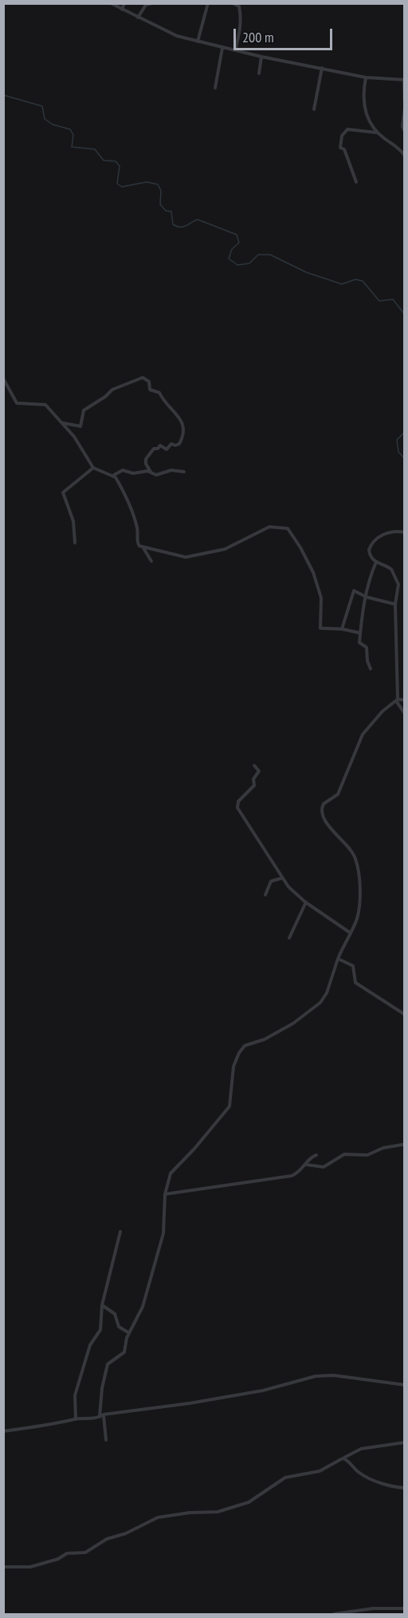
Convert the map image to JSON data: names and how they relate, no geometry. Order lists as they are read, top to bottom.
{
  "scale_bar": "200 m"
}
